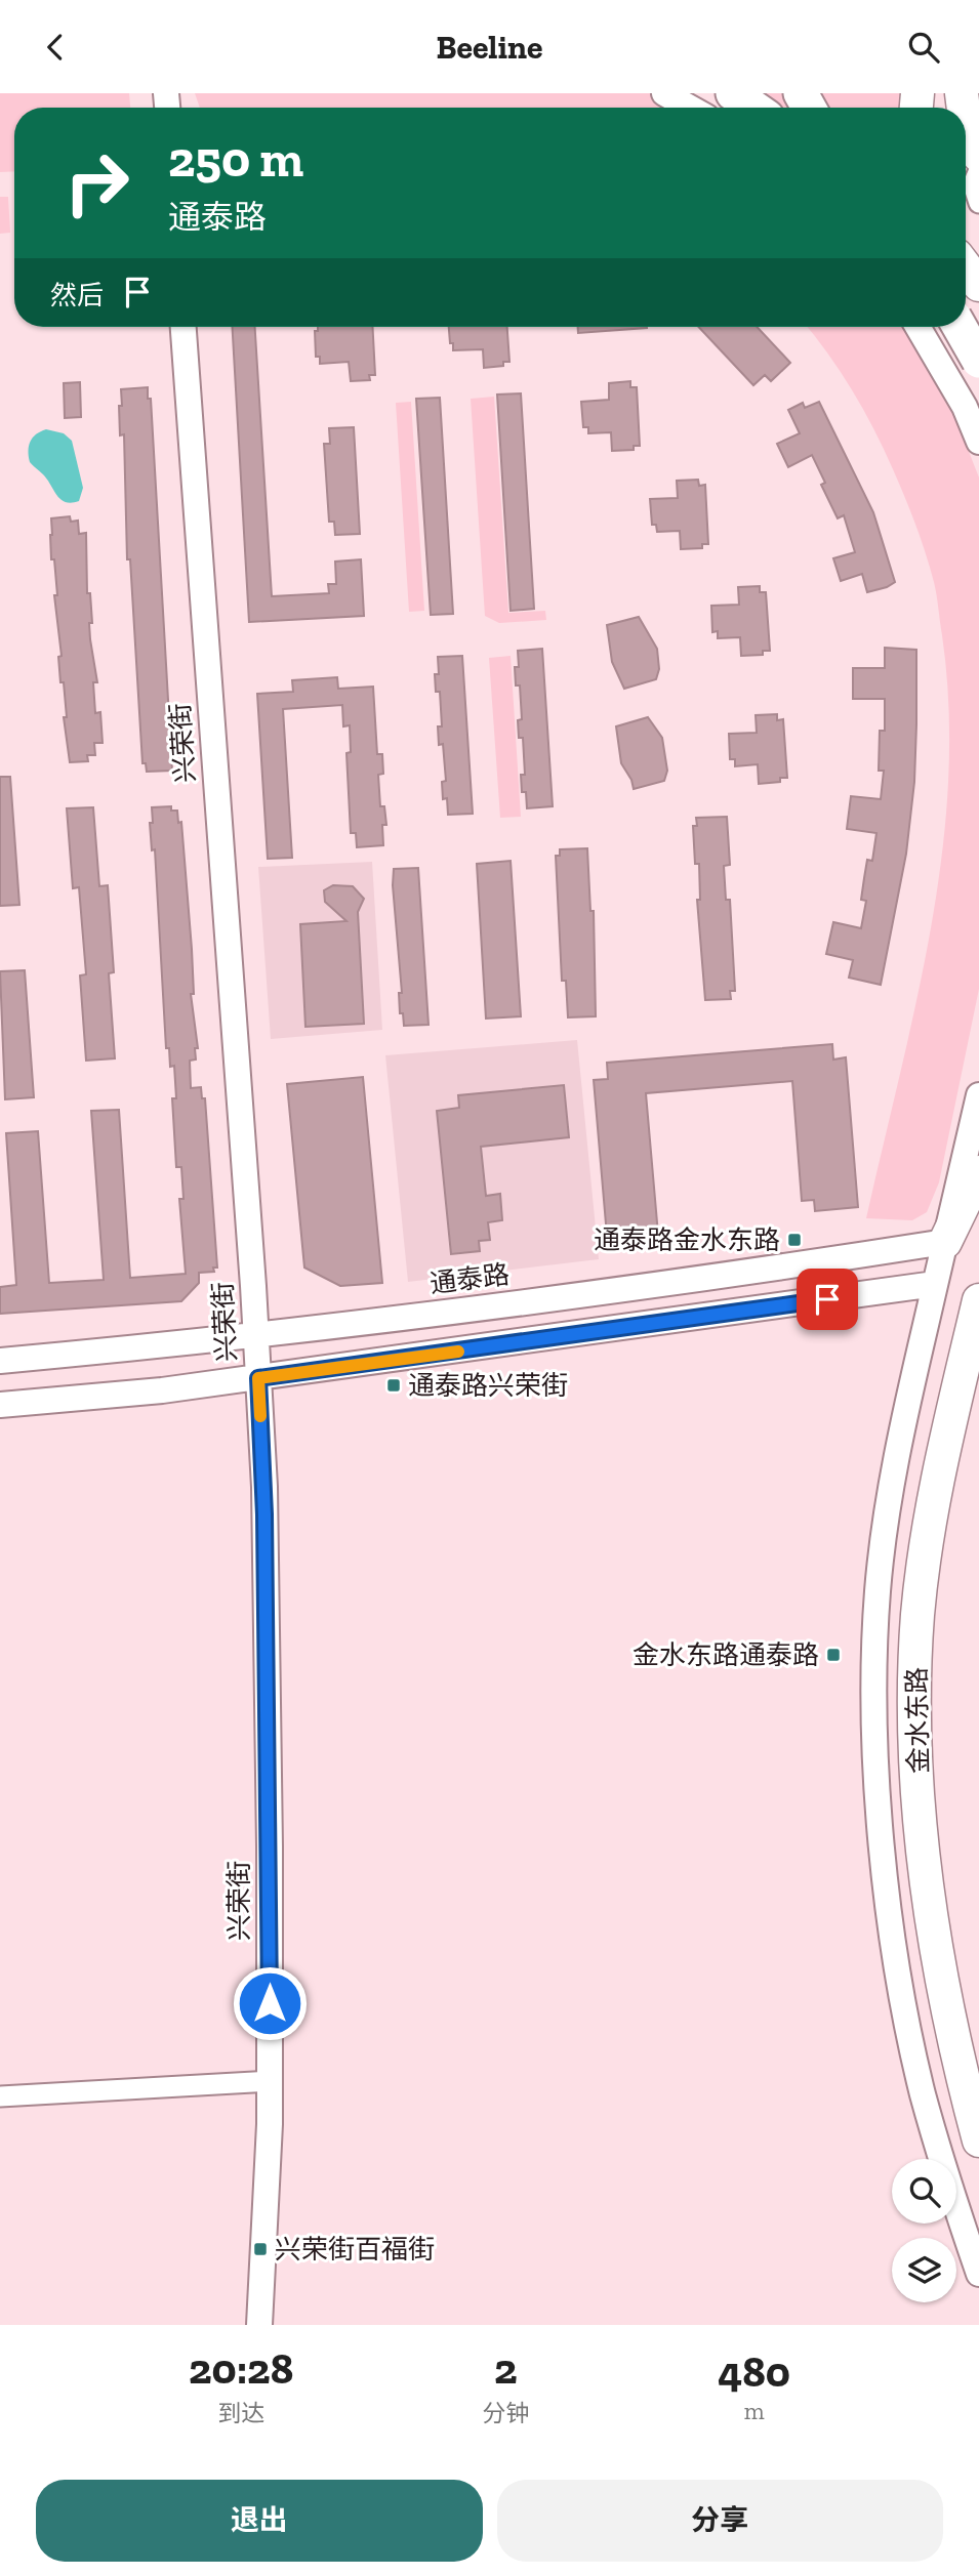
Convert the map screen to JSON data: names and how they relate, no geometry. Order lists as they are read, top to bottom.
{
  "streets": {
    "main road": ["金水东路"],
    "street": ["兴荣街", "通泰路"]
  },
  "crossings": [
    ["兴荣街", "通泰路"]
  ],
  "places": {
    "transit": [
      "通泰路金水东路",
      "通泰路兴荣街",
      "金水东路通泰路",
      "兴荣街百福街"
    ]
  },
  "page": {
    "header": "Beeline",
    "turn": ["250 m", "通泰路"],
    "then": "然后",
    "eta": [
      "20:28",
      "到达",
      "2",
      "分钟",
      "480",
      "m"
    ],
    "buttons": ["退出", "分享"]
  }
}
